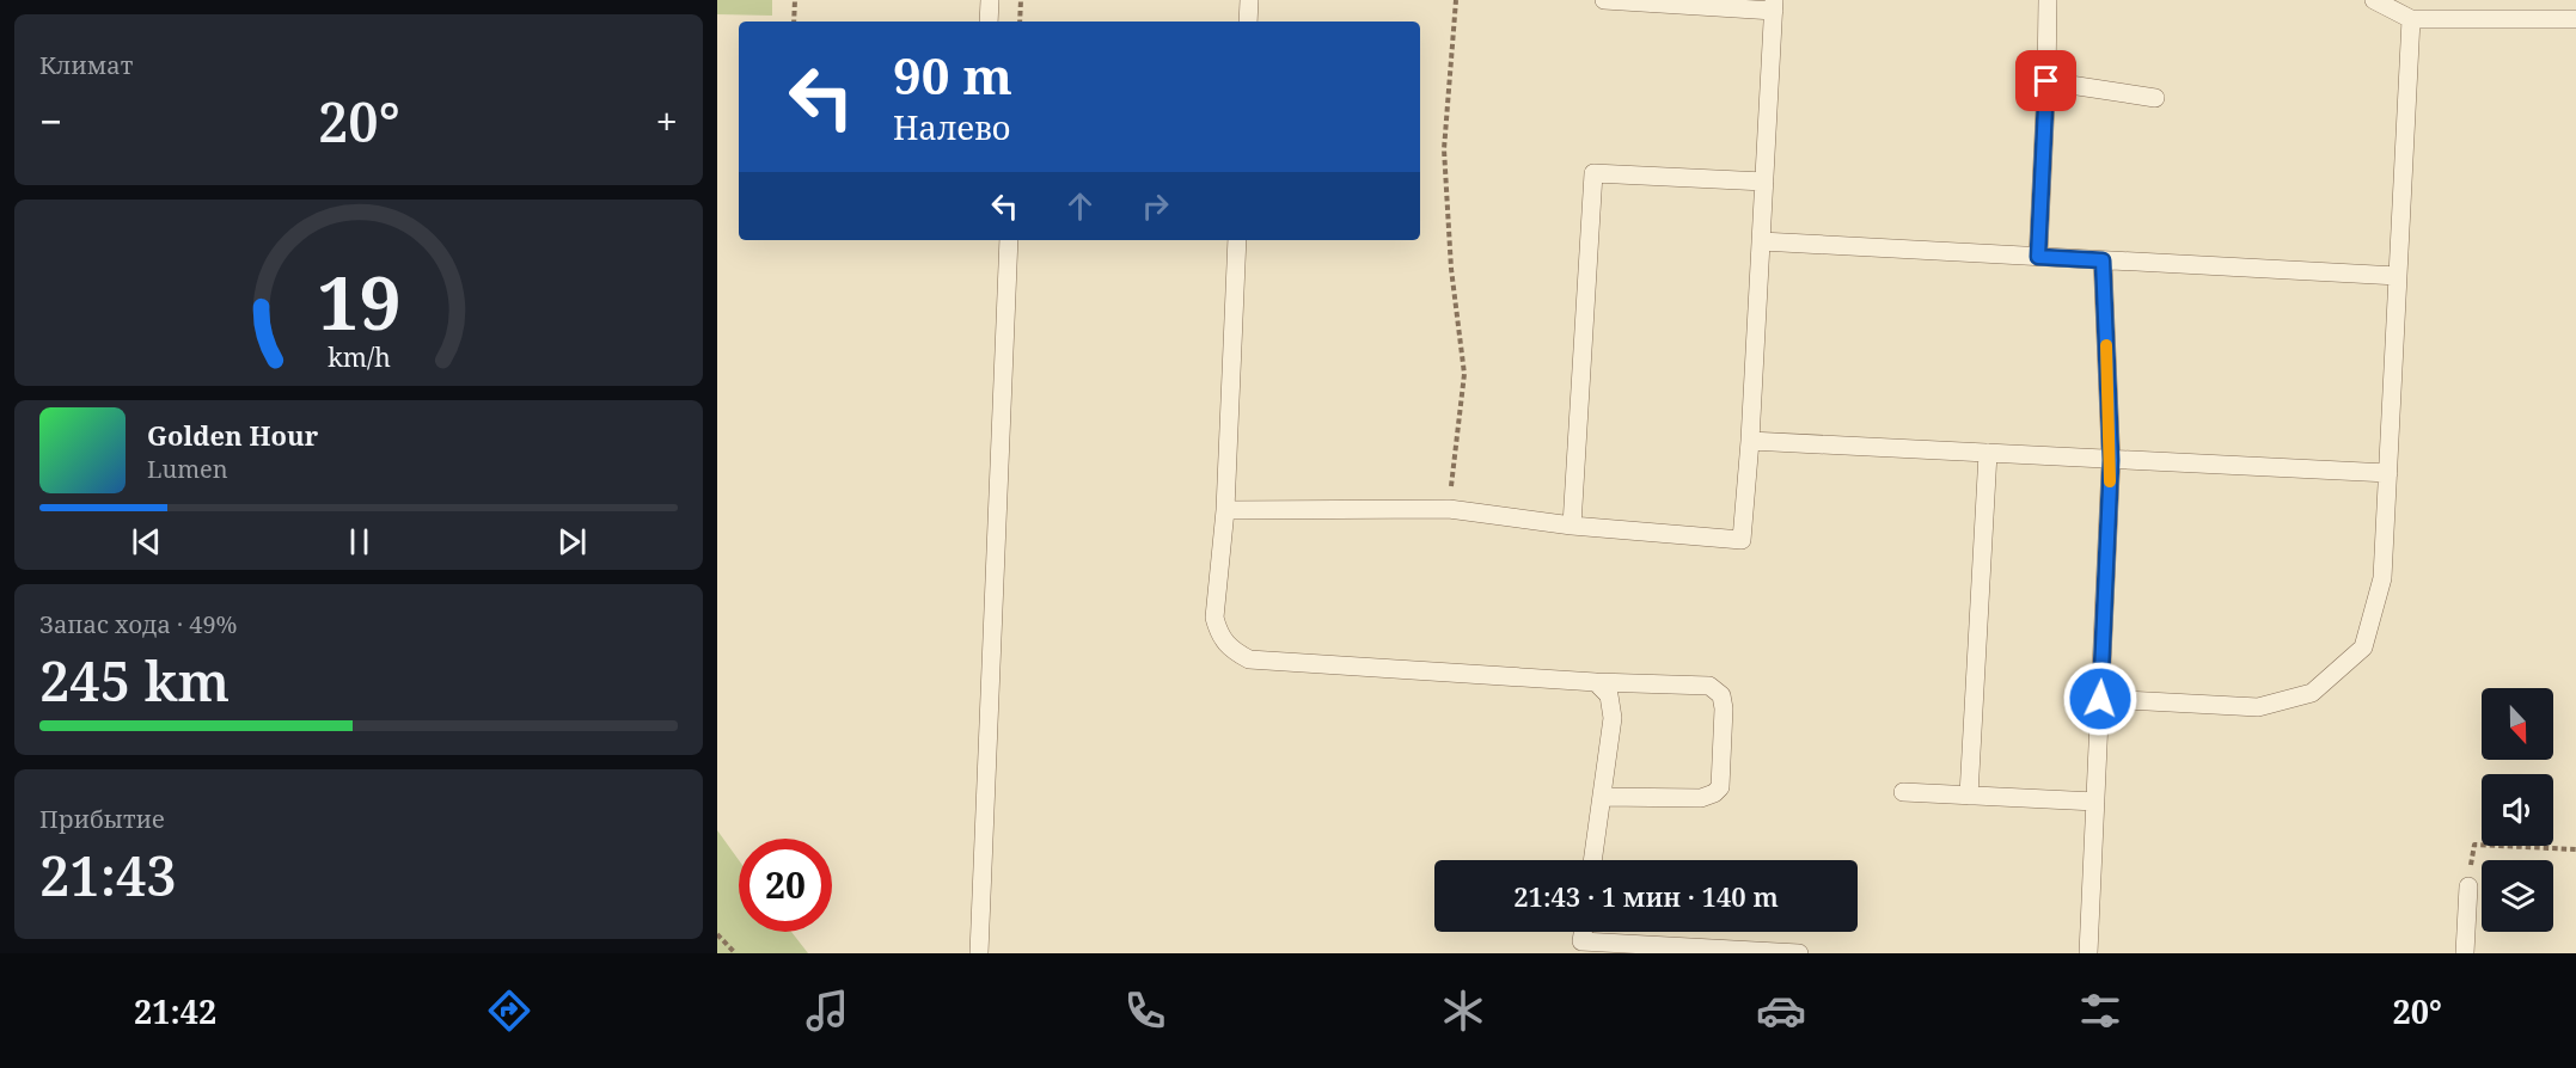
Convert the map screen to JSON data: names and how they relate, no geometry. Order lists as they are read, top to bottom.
{
  "north": "bottom",
  "page": {
    "tile": [
      "Климат",
      ["Запас хода · 49%", "245 km"],
      ["Прибытие", "21:43"]
    ],
    "turn": ["90 m", "Налево"],
    "heat": ["−", "20°", "+"],
    "song": ["Golden Hour", "Lumen"],
    "limit": "20",
    "trip": "21:43 · 1 мин · 140 m",
    "tabs": ["21:42", "20°"],
    "gauge": ["19", "km/h"]
  }
}
